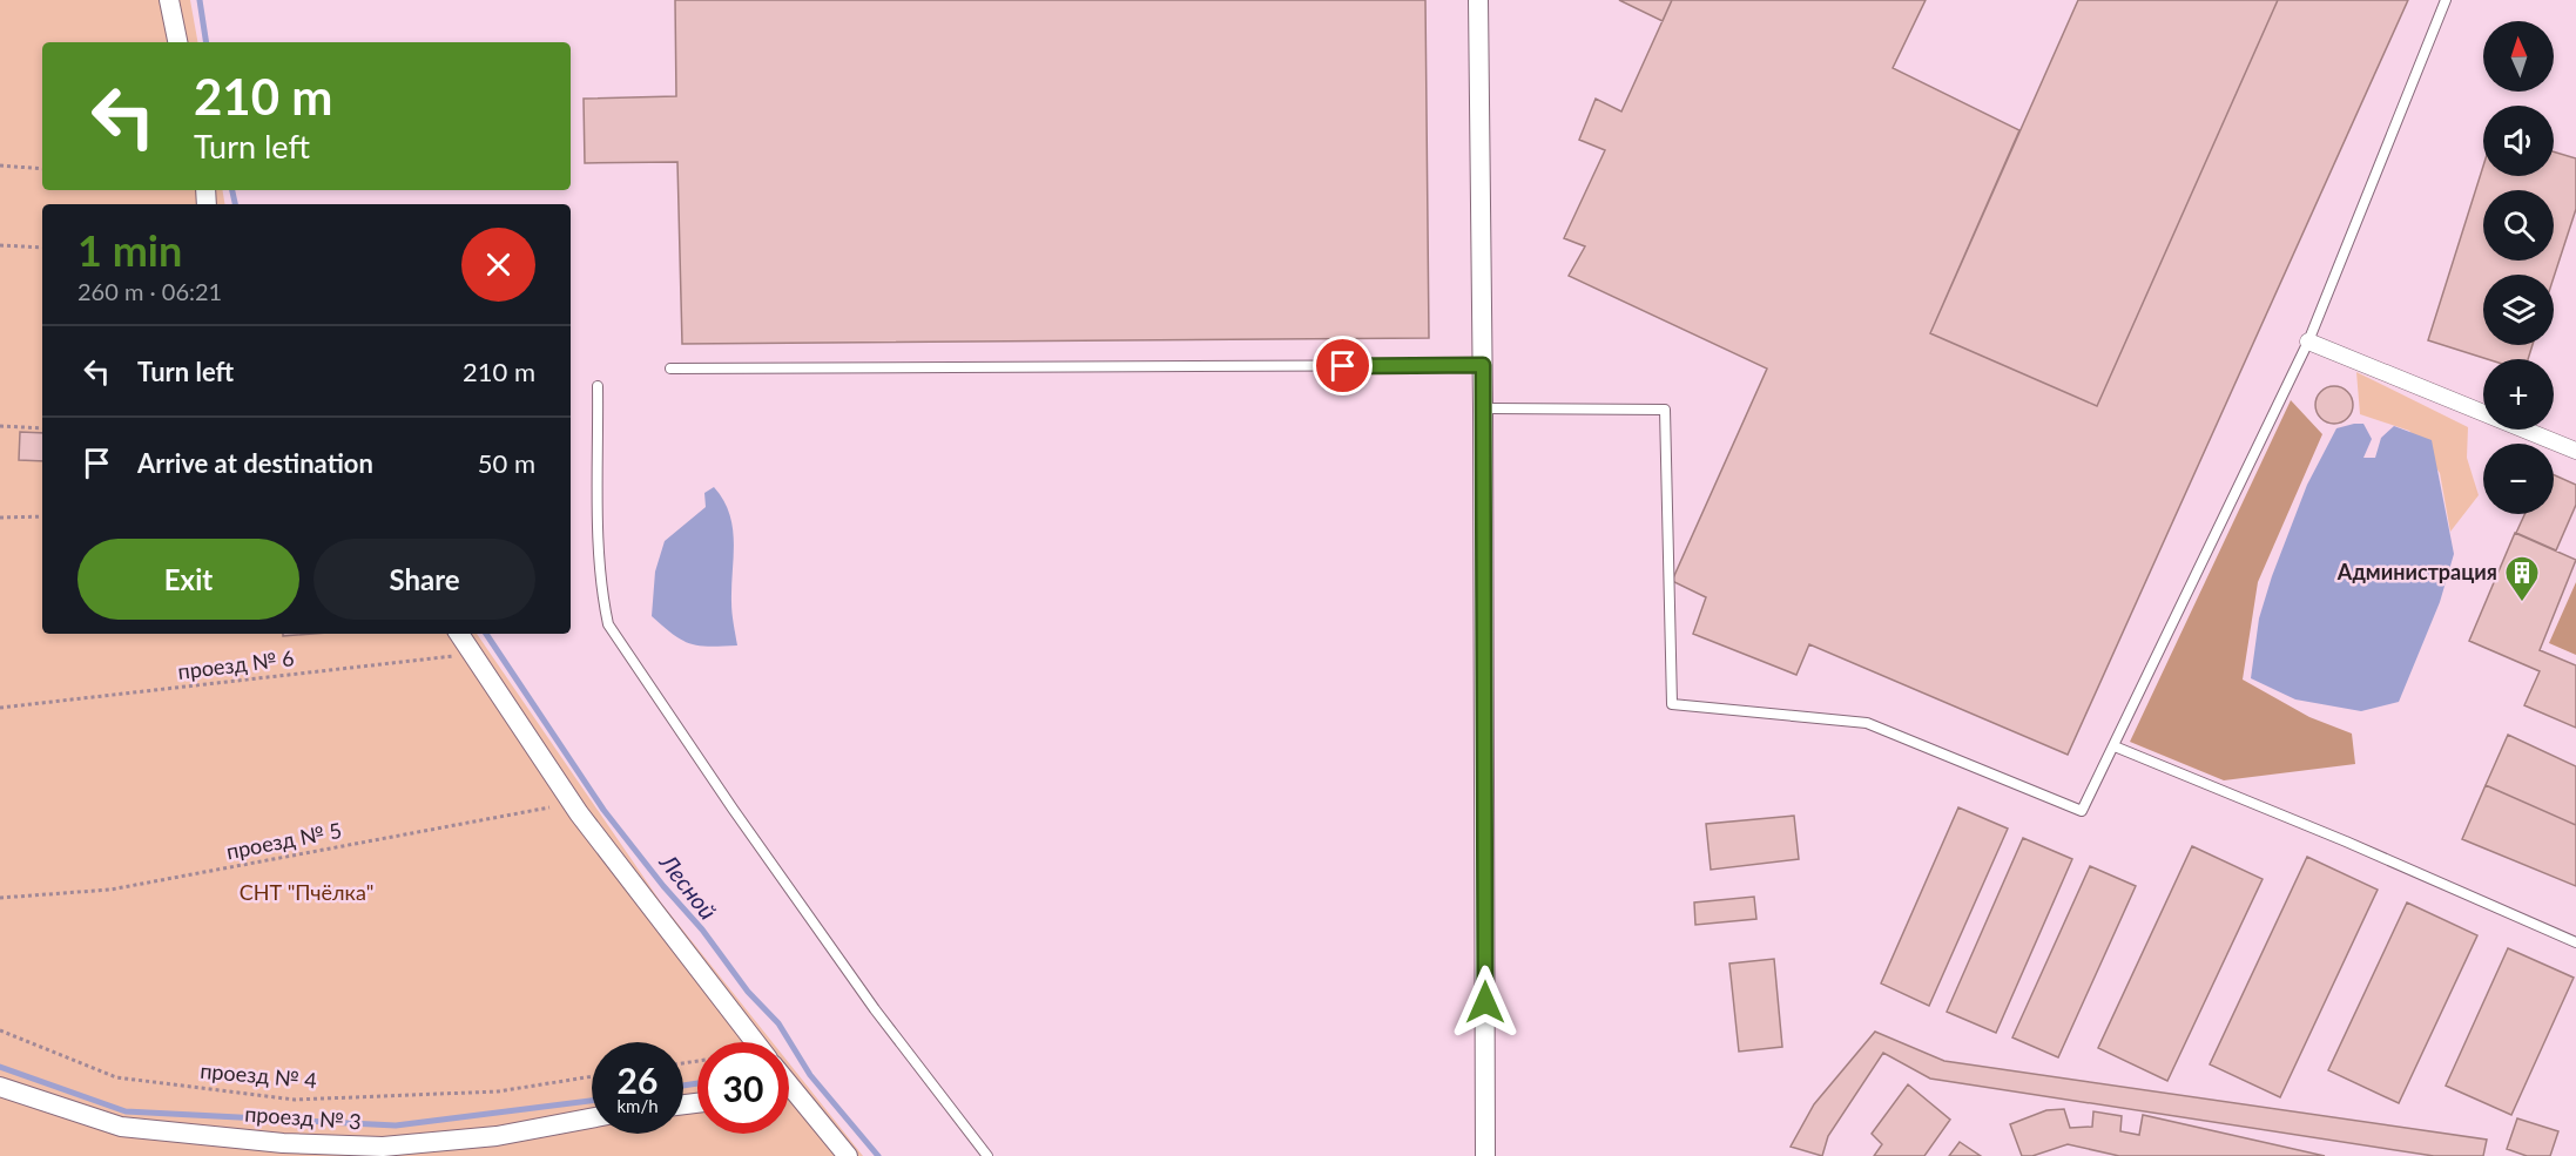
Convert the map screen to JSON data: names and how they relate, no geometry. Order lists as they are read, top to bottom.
{
  "streets": {
    "street": ["проезд № 3"],
    "path": ["проезд № 6", "проезд № 5", "проезд № 4"]
  },
  "water": ["Лесной"],
  "parks": ["СНТ \"Пчёлка\""],
  "places": {
    "building": ["Администрация"]
  },
  "north": "top",
  "page": {
    "map_buttons": ["+", "−"],
    "turn": ["210 m", "Turn left"],
    "heading": ["1 min", "260 m · 06:21"],
    "list": [
      {
        "name": "Turn left",
        "value": "210 m"
      },
      {
        "name": "Arrive at destination",
        "value": "50 m"
      }
    ],
    "buttons": ["Exit", "Share"],
    "speed": "26 km/h",
    "limit": "30"
  }
}
